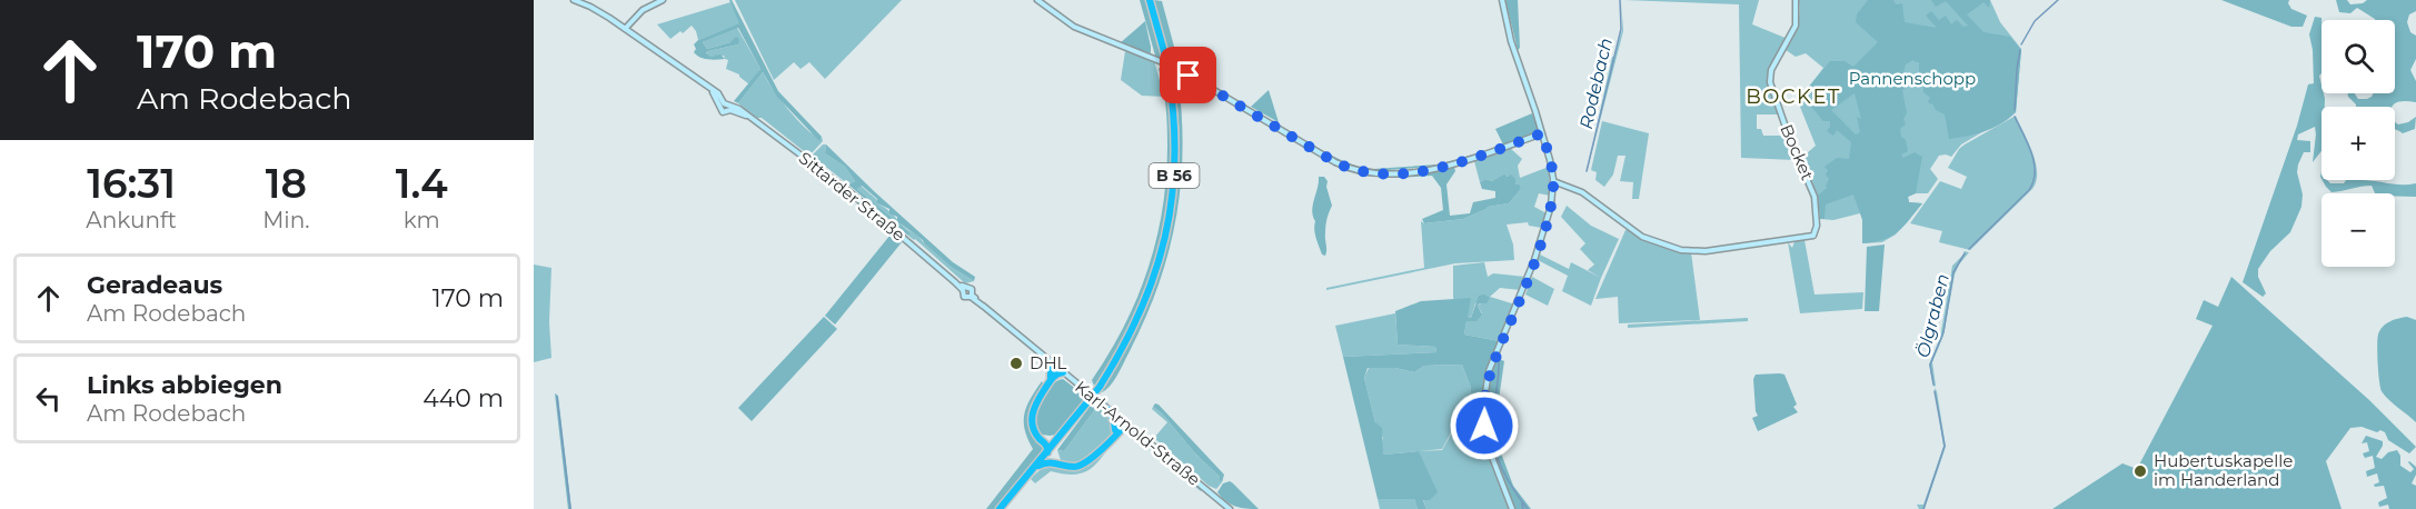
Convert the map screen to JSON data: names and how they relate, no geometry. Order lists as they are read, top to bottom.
{
  "streets": {
    "highway": ["B 56"],
    "street": ["Bocket", "Sittarder Straße", "Karl-Arnold-Straße"]
  },
  "crossings": [
    ["Sittarder Straße", "Karl-Arnold-Straße"]
  ],
  "districts": ["BOCKET"],
  "water": ["Rodebach", "Ölgraben"],
  "parks": ["Pannenschopp"],
  "places": ["DHL", "Hubertuskapelle im Handerland"],
  "page": {
    "turn": ["170 m", "Am Rodebach"],
    "map_buttons": ["+", "−"],
    "eta": [
      "16:31",
      "Ankunft",
      "18",
      "Min.",
      "1.4",
      "km"
    ],
    "list": [
      {
        "name": "Geradeaus",
        "note": "Am Rodebach",
        "value": "170 m"
      },
      {
        "name": "Links abbiegen",
        "note": "Am Rodebach",
        "value": "440 m"
      }
    ]
  }
}
